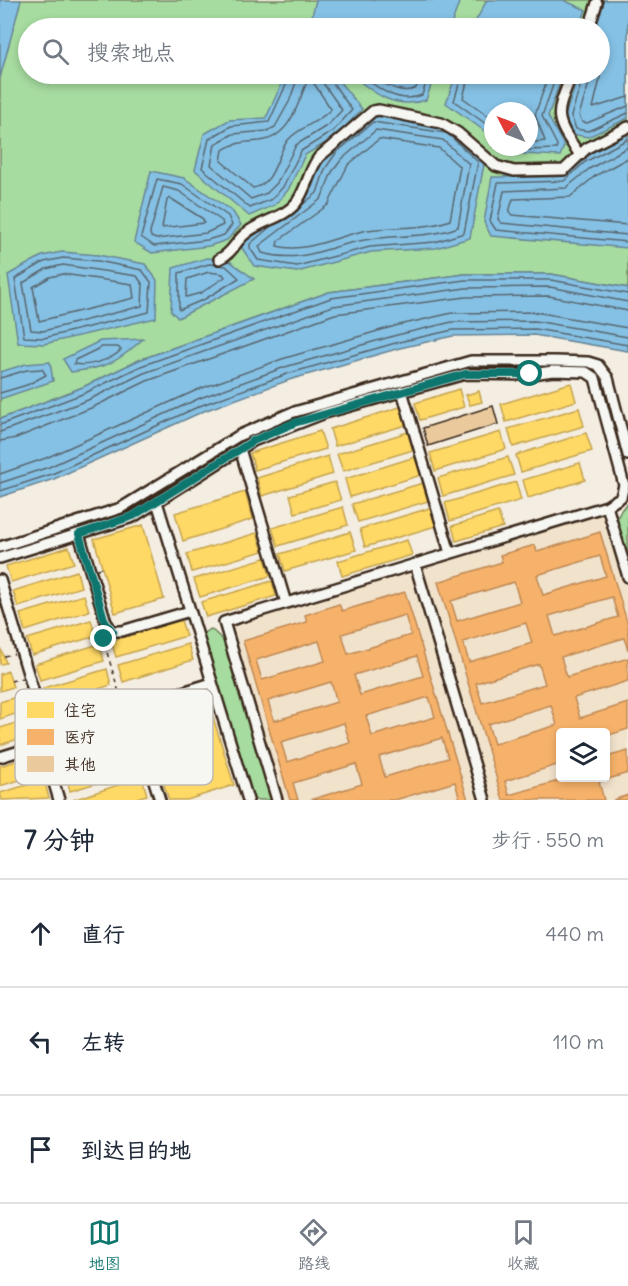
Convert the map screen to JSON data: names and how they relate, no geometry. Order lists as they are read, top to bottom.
{
  "legend": ["住宅", "医疗", "其他"],
  "north": "top left",
  "page": {
    "search": "搜索地点",
    "heading": ["7 分钟", "步行 · 550 m"],
    "list": [
      ["直行", "440 m"],
      ["左转", "110 m"],
      "到达目的地"
    ],
    "nav": ["地图", "路线", "收藏"]
  }
}
